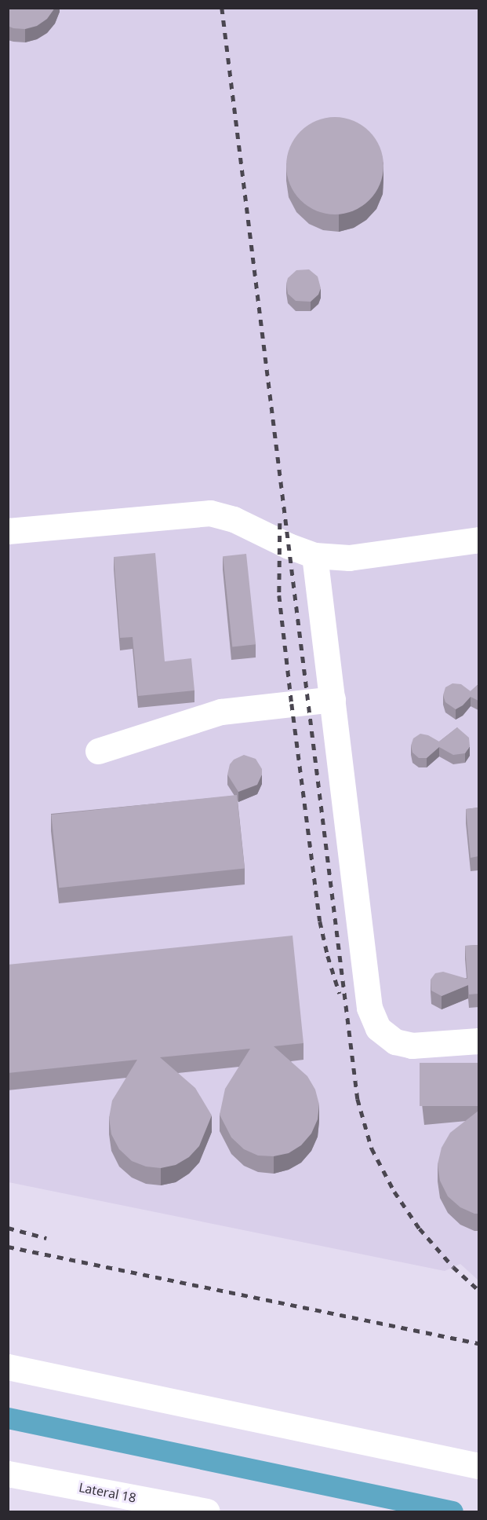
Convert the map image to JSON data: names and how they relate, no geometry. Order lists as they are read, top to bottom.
{
  "streets": {
    "street": ["Lateral 18"]
  }
}
